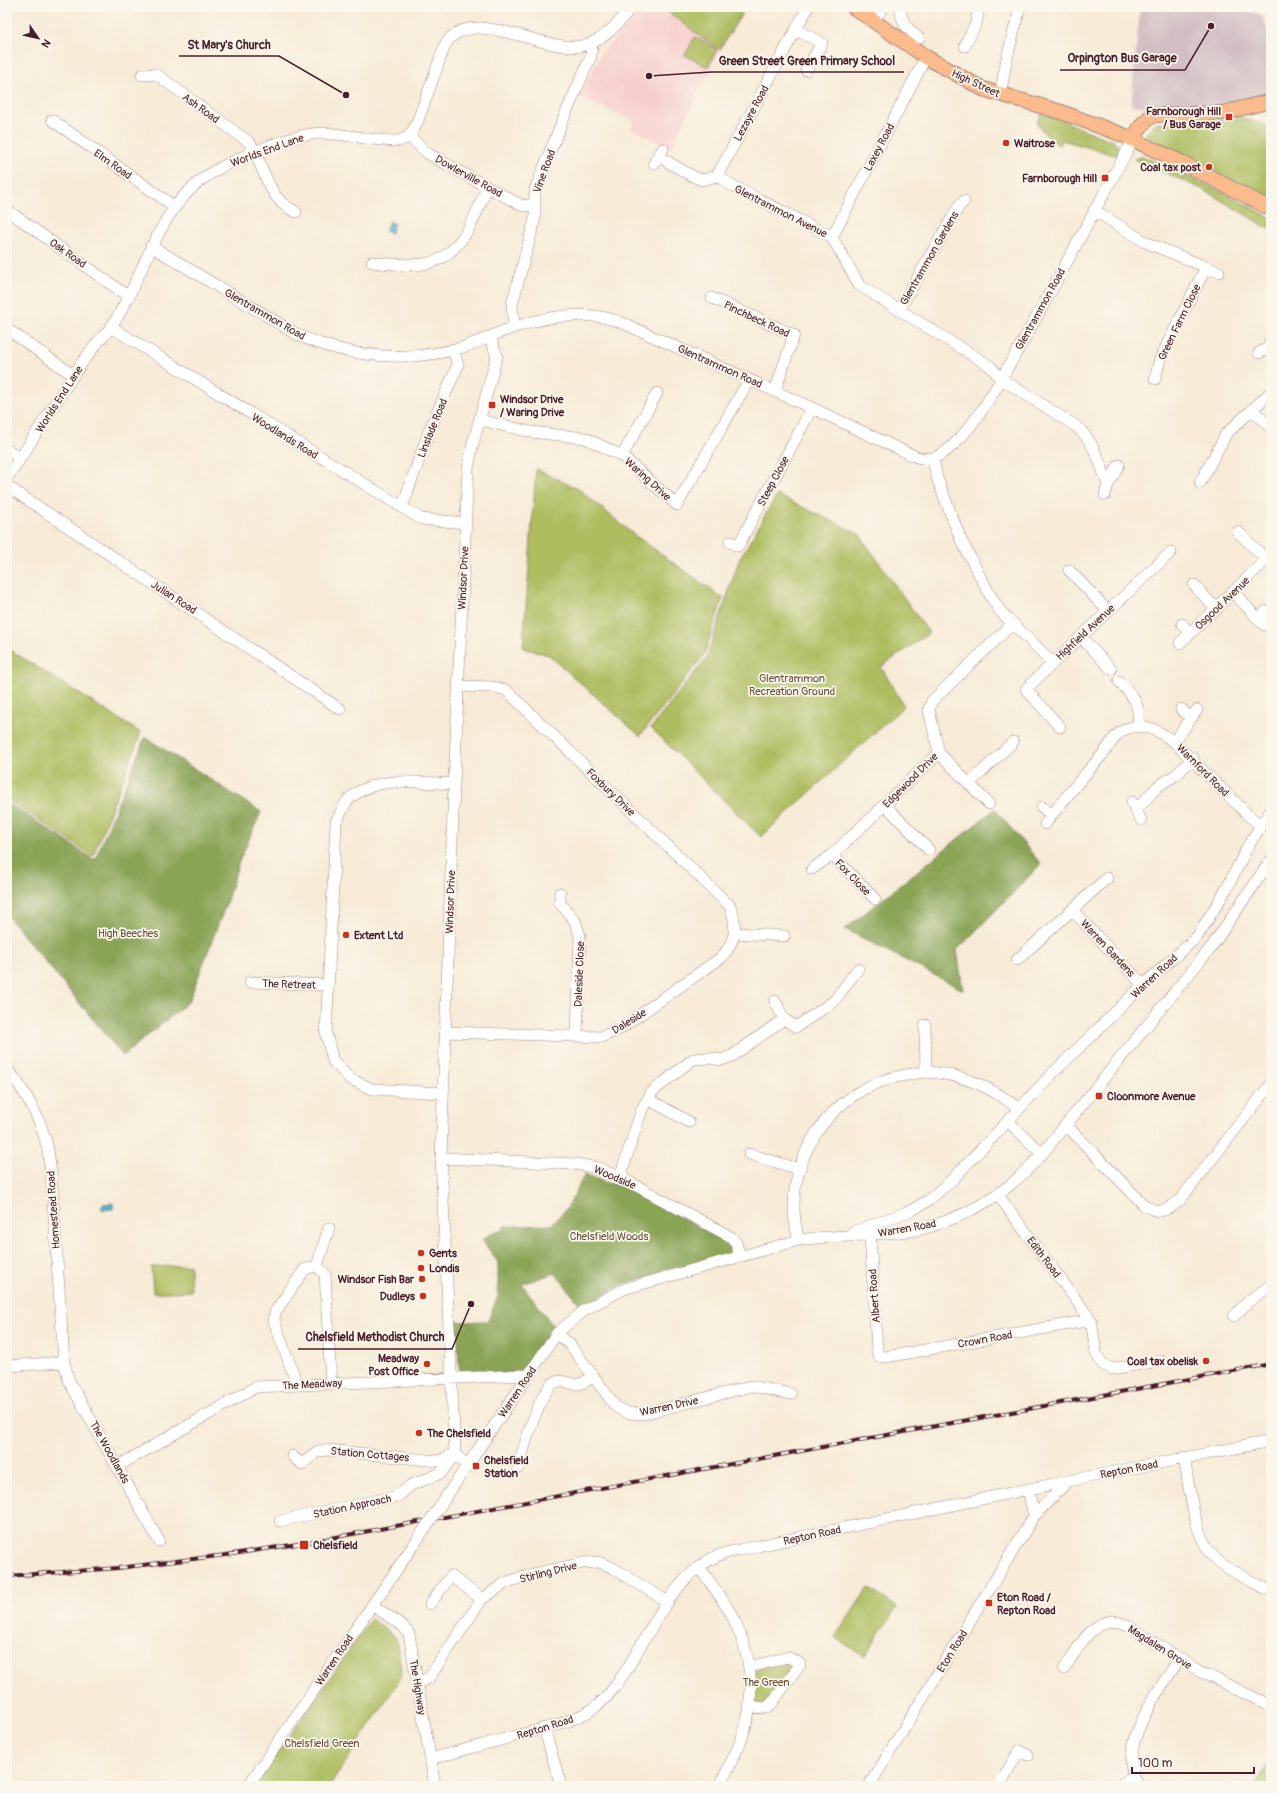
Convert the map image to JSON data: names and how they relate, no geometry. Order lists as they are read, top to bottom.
{
  "streets": {
    "main road": ["High Street"],
    "street": [
      "Ash Road",
      "Lezayre Road",
      "Laxey Road",
      "Worlds End Lane",
      "Elm Road",
      "Vine Road",
      "Dowlerville Road",
      "Glentrammon Avenue",
      "Oak Road",
      "Glentrammon Gardens",
      "Glentrammon Road",
      "Pinchbeck Road",
      "Green Farm Close",
      "Linslade Road",
      "Woodlands Road",
      "Waring Drive",
      "Steep Close",
      "Windsor Drive",
      "Julian Road",
      "Osgood Avenue",
      "Highfield Avenue",
      "Warnford Road",
      "Edgewood Drive",
      "Foxbury Drive",
      "Fox Close",
      "Warren Gardens",
      "Daleside Close",
      "Warren Road",
      "The Retreat",
      "Daleside",
      "Woodside",
      "Homestead Road",
      "Edith Road",
      "Albert Road",
      "Crown Road",
      "The Meadway",
      "Warren Drive",
      "The Woodlands",
      "Station Cottages",
      "Repton Road",
      "Station Approach",
      "Stirling Drive",
      "Magdalen Grove",
      "Eton Road",
      "The Highway"
    ]
  },
  "crossings": [
    ["High Street", "Laxey Road"],
    ["High Street", "Glentrammon Road"],
    ["Ash Road", "Worlds End Lane"],
    ["Lezayre Road", "Glentrammon Avenue"],
    ["Laxey Road", "Glentrammon Avenue"],
    ["Worlds End Lane", "Elm Road"],
    ["Worlds End Lane", "Dowlerville Road"],
    ["Worlds End Lane", "Oak Road"],
    ["Worlds End Lane", "Glentrammon Road"],
    ["Worlds End Lane", "Woodlands Road"],
    ["Vine Road", "Dowlerville Road"],
    ["Vine Road", "Glentrammon Road"],
    ["Glentrammon Avenue", "Glentrammon Gardens"],
    ["Glentrammon Avenue", "Glentrammon Road"],
    ["Glentrammon Road", "Pinchbeck Road"],
    ["Glentrammon Road", "Linslade Road"],
    ["Glentrammon Road", "Waring Drive"],
    ["Glentrammon Road", "Steep Close"],
    ["Glentrammon Road", "Windsor Drive"],
    ["Glentrammon Road", "Highfield Avenue"],
    ["Linslade Road", "Woodlands Road"],
    ["Woodlands Road", "Windsor Drive"],
    ["Waring Drive", "Windsor Drive"],
    ["Windsor Drive", "Foxbury Drive"],
    ["Windsor Drive", "Daleside"],
    ["Windsor Drive", "Woodside"],
    ["Windsor Drive", "The Meadway"],
    ["Windsor Drive", "Station Cottages"],
    ["Windsor Drive", "Station Approach"],
    ["Highfield Avenue", "Edgewood Drive"],
    ["Warnford Road", "Warren Road"],
    ["Edgewood Drive", "Fox Close"],
    ["Foxbury Drive", "Daleside"],
    ["Warren Gardens", "Warren Road"],
    ["Daleside Close", "Daleside"],
    ["Warren Road", "Woodside"],
    ["Warren Road", "Edith Road"],
    ["Warren Road", "Albert Road"],
    ["Warren Road", "The Meadway"],
    ["Warren Road", "Warren Drive"],
    ["Warren Road", "The Highway"],
    ["Homestead Road", "The Woodlands"],
    ["Edith Road", "Crown Road"],
    ["Albert Road", "Crown Road"],
    ["The Meadway", "The Woodlands"],
    ["Station Cottages", "Station Approach"],
    ["Repton Road", "Stirling Drive"],
    ["Repton Road", "Eton Road"],
    ["Repton Road", "The Highway"],
    ["Stirling Drive", "The Highway"]
  ],
  "parks": [
    "Glentrammon Recreation Ground",
    "High Beeches",
    "Chelsfield Woods",
    "The Green",
    "Chelsfield Green"
  ],
  "places": {
    "other": [
      "Orpington Bus Garage",
      "Green Street Green Primary School",
      "St Mary's Church",
      "Waitrose",
      "Coal tax post",
      "Extent Ltd",
      "Gents",
      "Londis",
      "Windsor Fish Bar",
      "Dudleys",
      "Chelsfield Methodist Church",
      "Coal tax obelisk",
      "Meadway Post Office",
      "The Chelsfield"
    ],
    "transit": [
      "Farnborough Hill / Bus Garage",
      "Farnborough Hill",
      "Windsor Drive / Waring Drive",
      "Cloonmore Avenue",
      "Chelsfield Station",
      "Chelsfield",
      "Eton Road / Repton Road"
    ]
  },
  "scale_bar": "100 m",
  "north": "bottom right"
}
